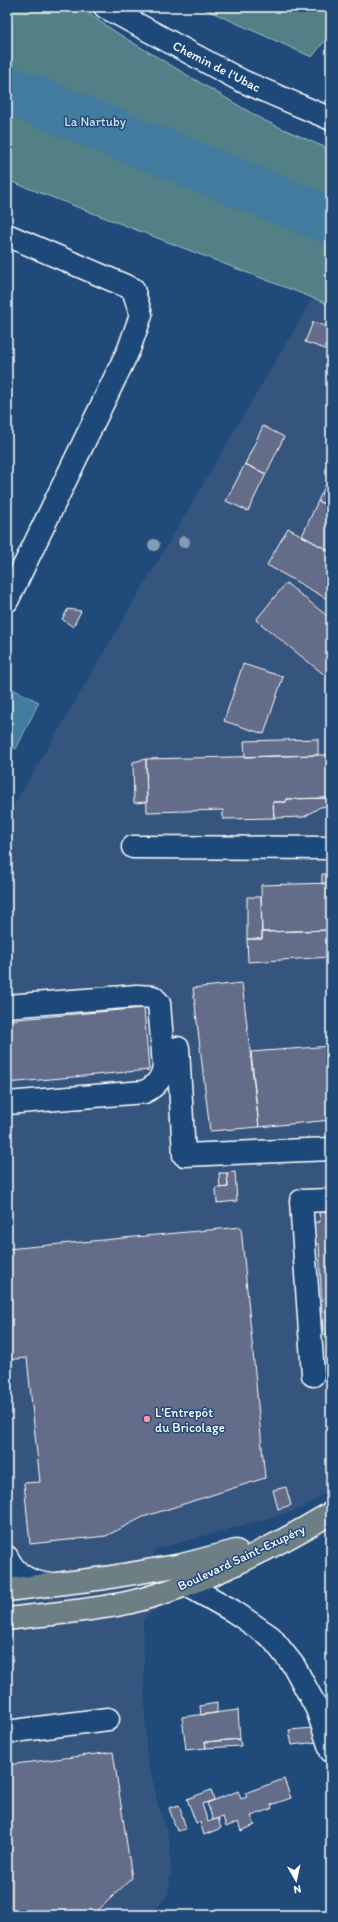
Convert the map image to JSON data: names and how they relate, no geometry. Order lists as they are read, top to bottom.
{
  "streets": {
    "main road": ["Boulevard Saint-Exupéry"],
    "street": ["Chemin de l'Ubac"]
  },
  "parks": ["La Nartuby"],
  "places": ["L'Entrepôt du Bricolage"],
  "north": "bottom"
}
